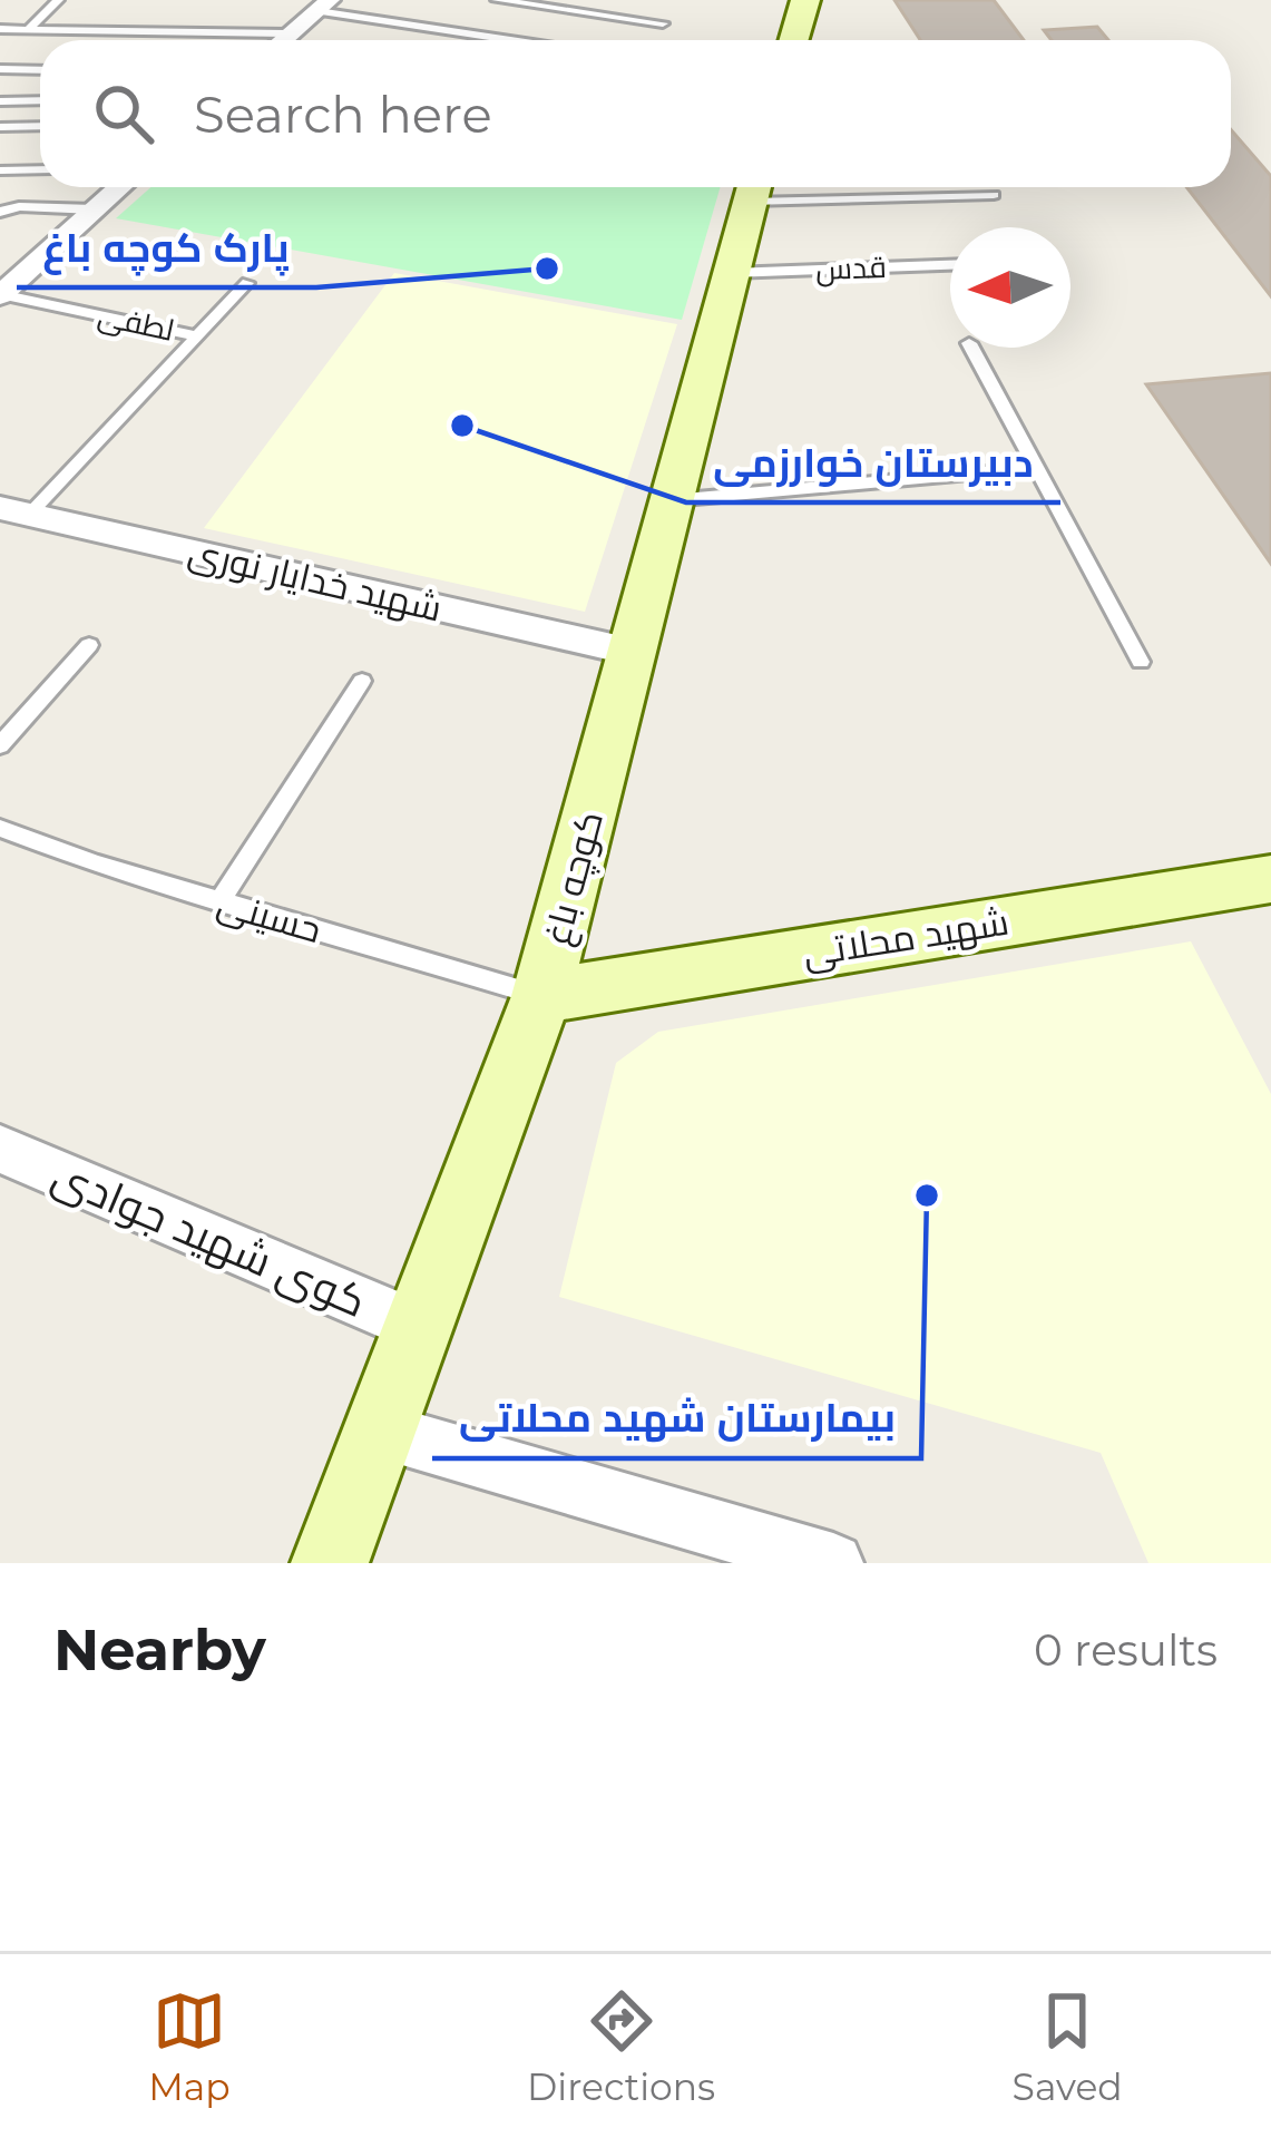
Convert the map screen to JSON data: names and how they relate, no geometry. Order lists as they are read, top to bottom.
{
  "streets": {
    "main road": ["کوچه باغ", "شهید محلاتی"],
    "street": ["شهید خدایار نوری", "کوی شهید جوادی"],
    "lane": ["قدس", "لطفی", "حسینی"]
  },
  "crossings": [
    ["قدس", "کوچه باغ"],
    ["شهید خدایار نوری", "کوچه باغ"],
    ["کوچه باغ", "حسینی"],
    ["کوچه باغ", "شهید محلاتی"],
    ["کوچه باغ", "کوی شهید جوادی"],
    ["حسینی", "شهید محلاتی"]
  ],
  "places": ["پارک کوچه باغ", "دبیرستان خوارزمی", "بیمارستان شهید محلاتی"],
  "north": "left",
  "page": {
    "search": "Search here",
    "heading": ["Nearby", "0 results"],
    "nav": ["Map", "Directions", "Saved"]
  }
}
